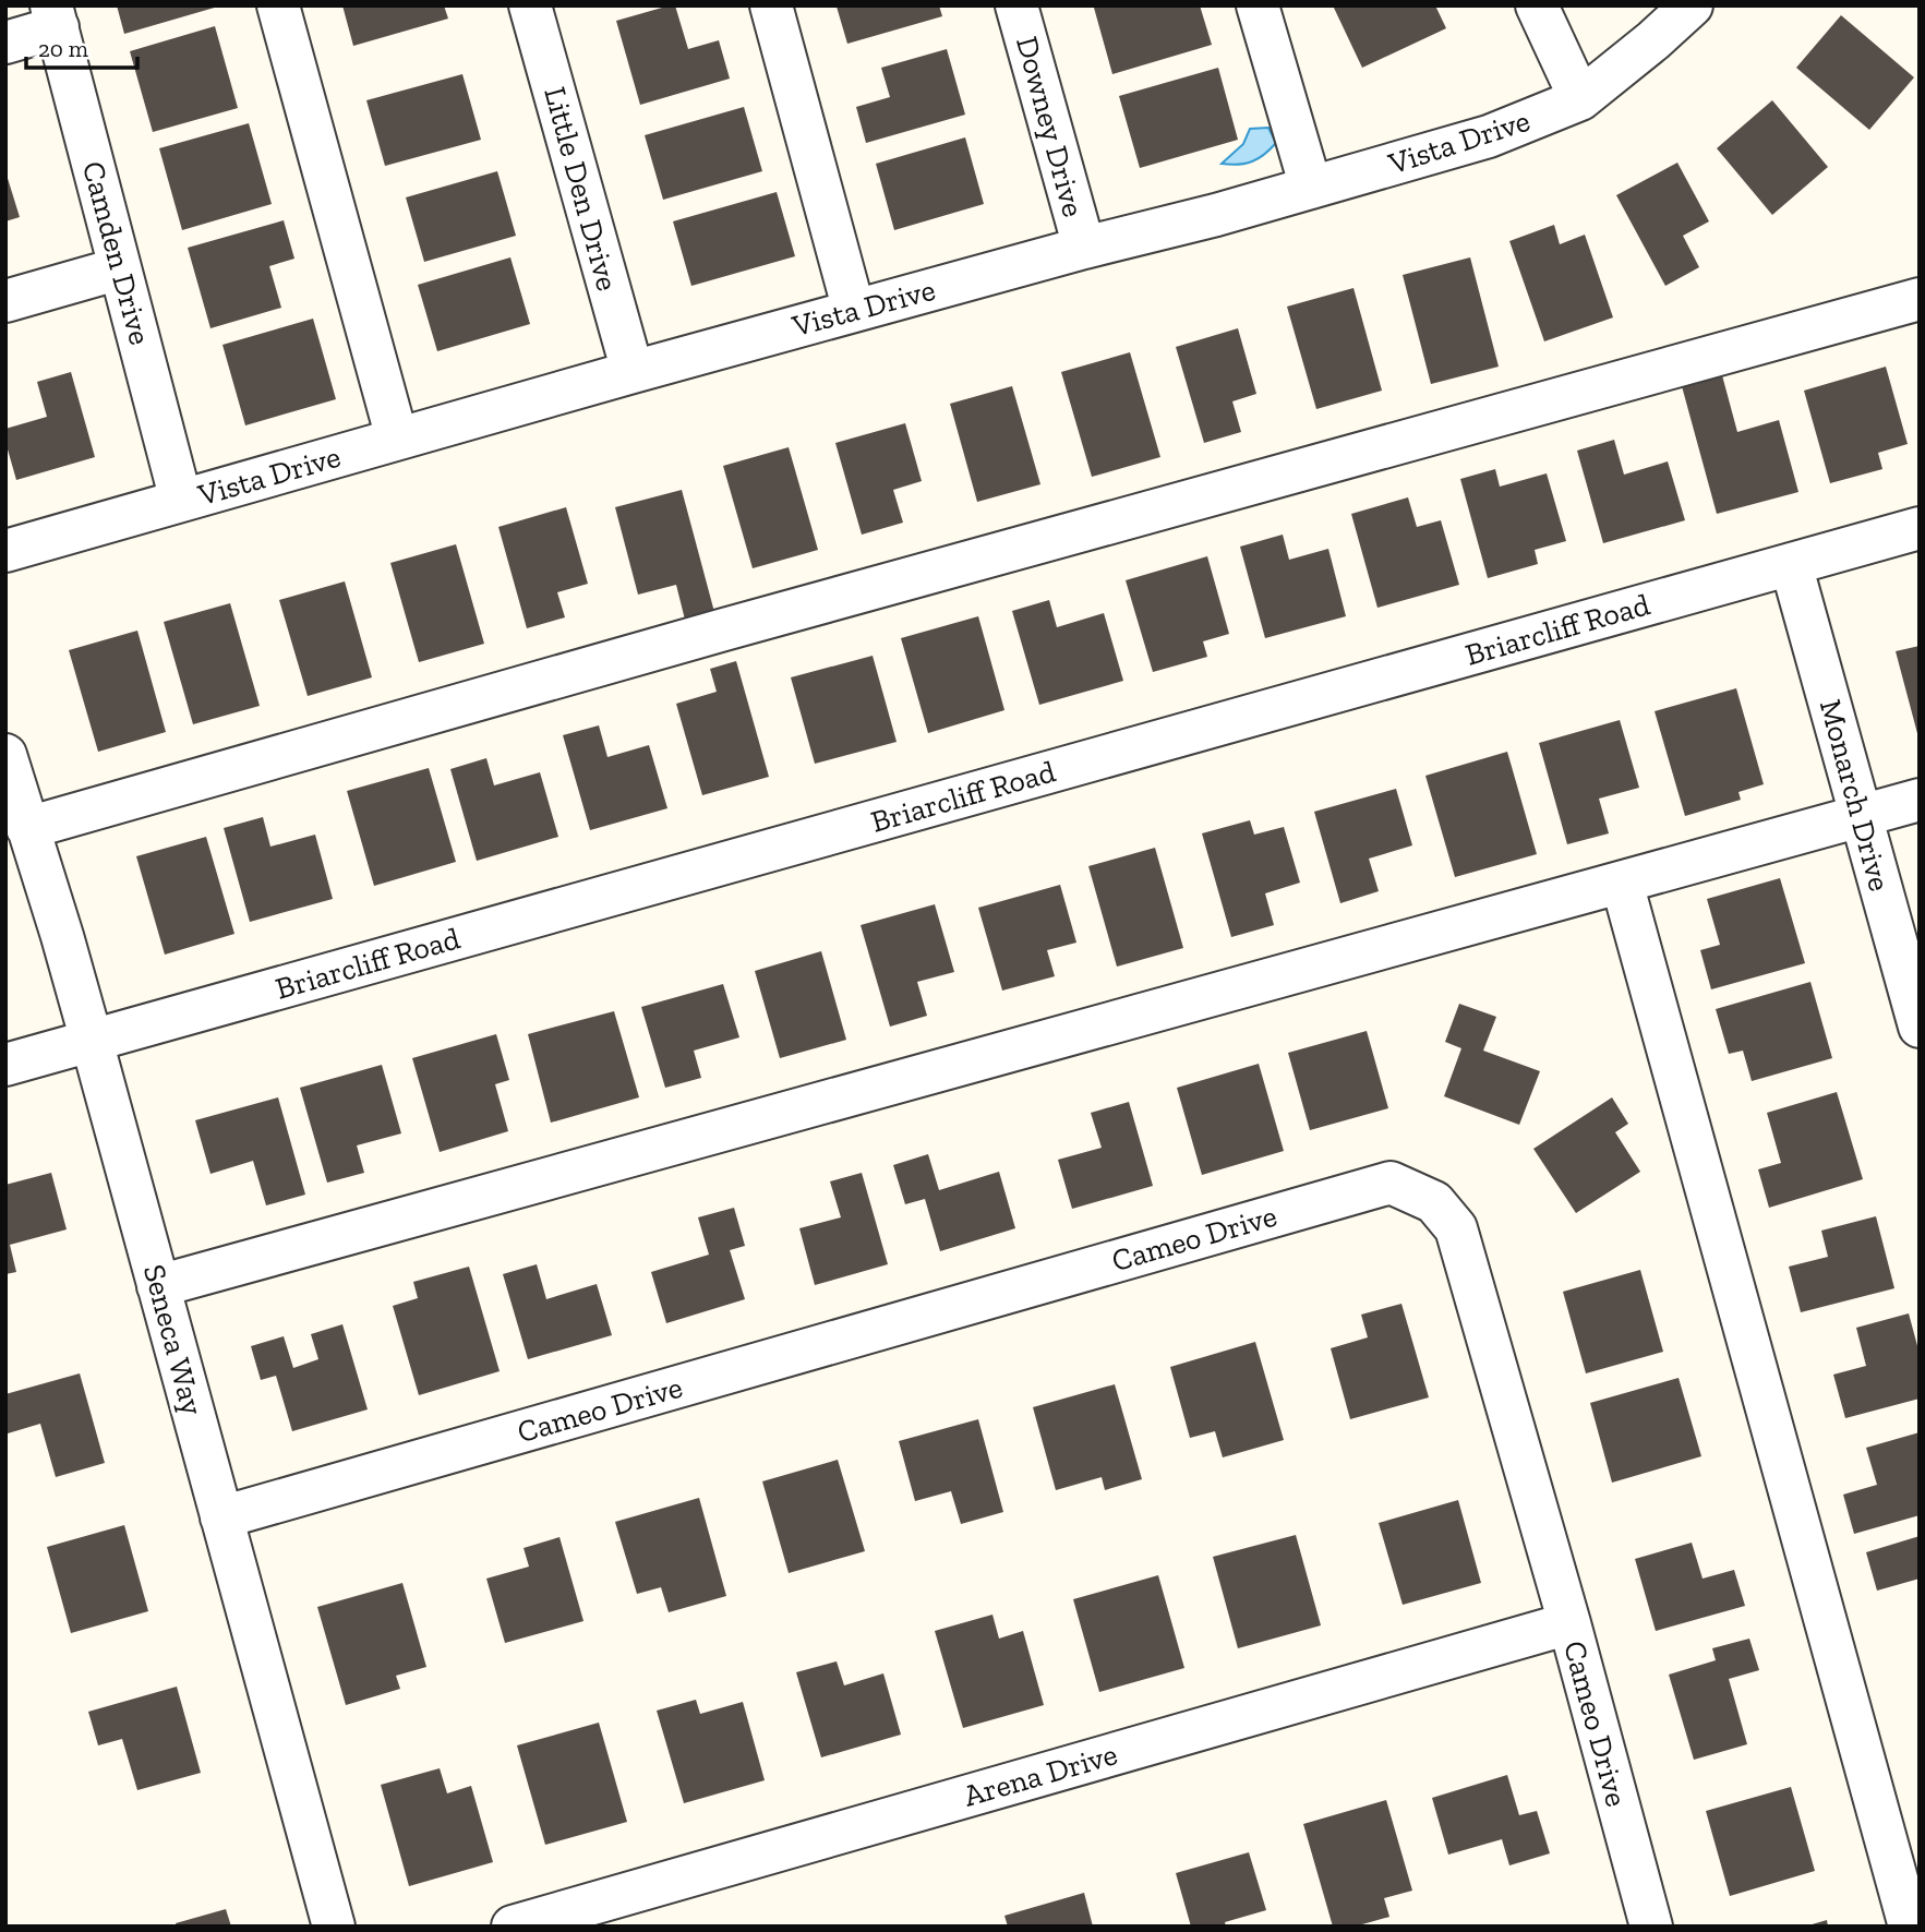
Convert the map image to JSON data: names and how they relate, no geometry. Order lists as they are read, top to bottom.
{
  "streets": {
    "street": [
      "Downey Drive",
      "Vista Drive",
      "Little Den Drive",
      "Camden Drive",
      "Briarcliff Road",
      "Monarch Drive",
      "Cameo Drive",
      "Seneca Way",
      "Arena Drive"
    ]
  },
  "crossings": [
    ["Downey Drive", "Vista Drive"],
    ["Vista Drive", "Little Den Drive"],
    ["Vista Drive", "Camden Drive"],
    ["Briarcliff Road", "Monarch Drive"],
    ["Briarcliff Road", "Seneca Way"],
    ["Cameo Drive", "Seneca Way"],
    ["Cameo Drive", "Arena Drive"]
  ],
  "scale_bar": "20 m"
}
